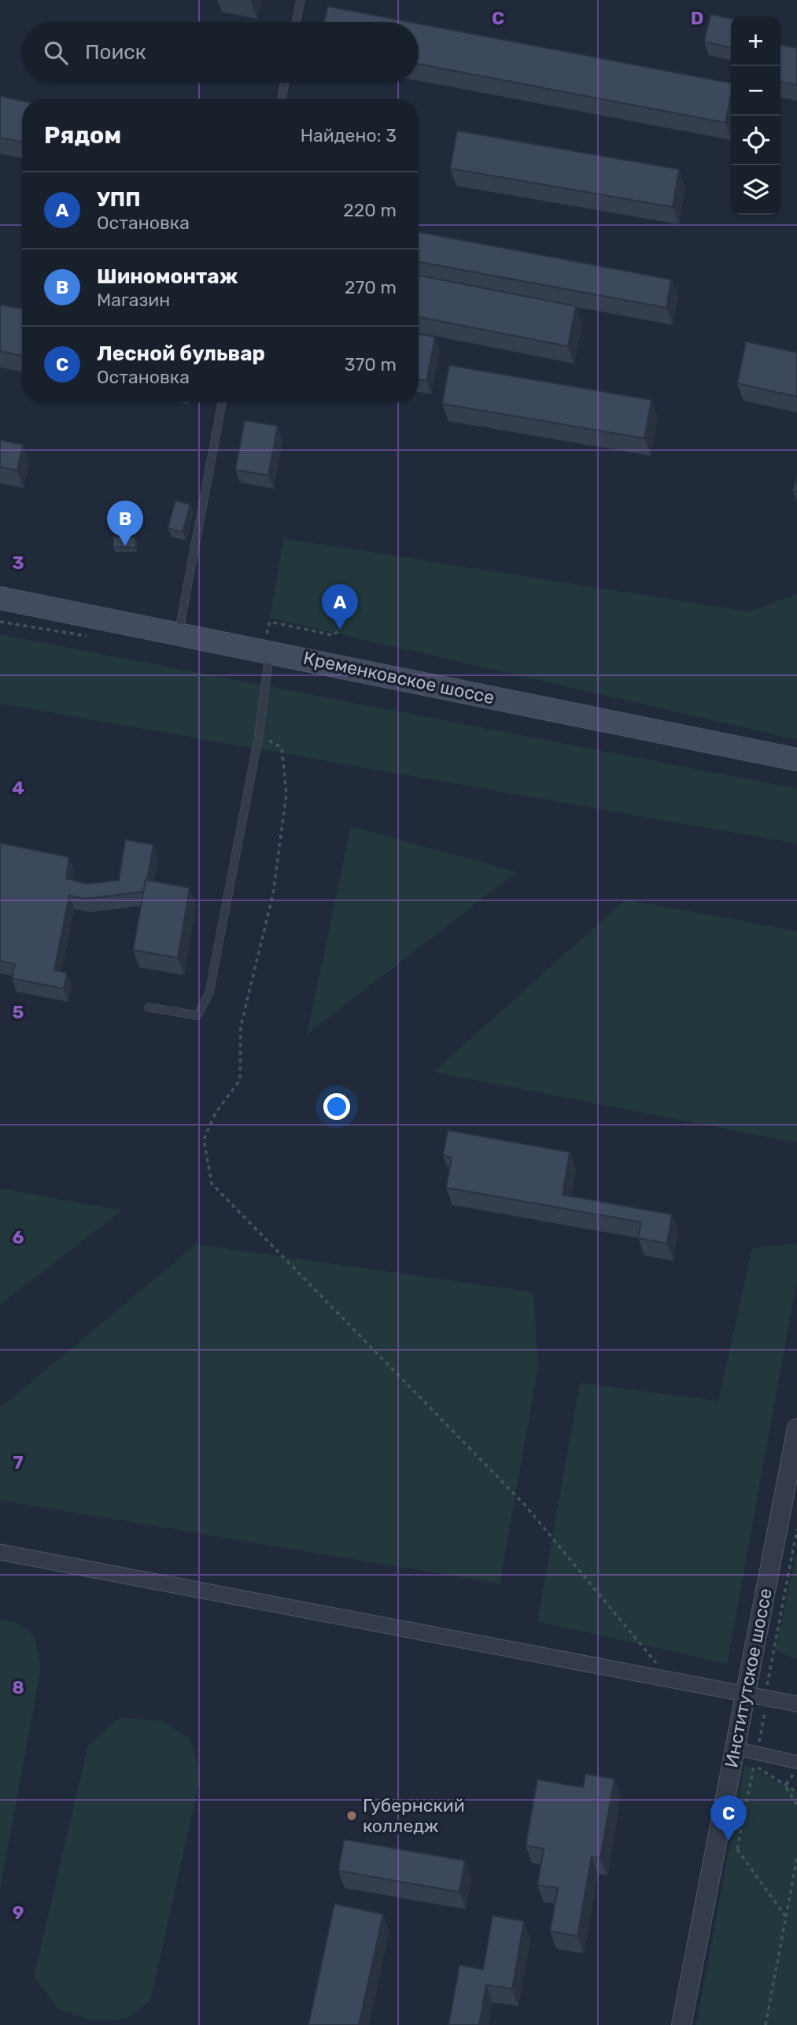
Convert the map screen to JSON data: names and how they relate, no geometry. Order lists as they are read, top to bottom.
{
  "streets": {
    "main road": ["Кременковское шоссе"],
    "street": ["Институтское шоссе"]
  },
  "places": ["Губернский колледж"],
  "page": {
    "map_buttons": ["+", "−"],
    "search": "Поиск",
    "heading": ["Рядом", "Найдено: 3"],
    "list": [
      {
        "mark": "A",
        "name": "УПП",
        "note": "Остановка",
        "value": "220 m"
      },
      {
        "mark": "B",
        "name": "Шиномонтаж",
        "note": "Магазин",
        "value": "270 m"
      },
      {
        "mark": "C",
        "name": "Лесной бульвар",
        "note": "Остановка",
        "value": "370 m"
      }
    ],
    "pins": ["B", "A", "C"]
  },
  "grid": {
    "columns": ["C", "D"],
    "rows": [
      "3",
      "4",
      "5",
      "6",
      "7",
      "8",
      "9"
    ]
  }
}
